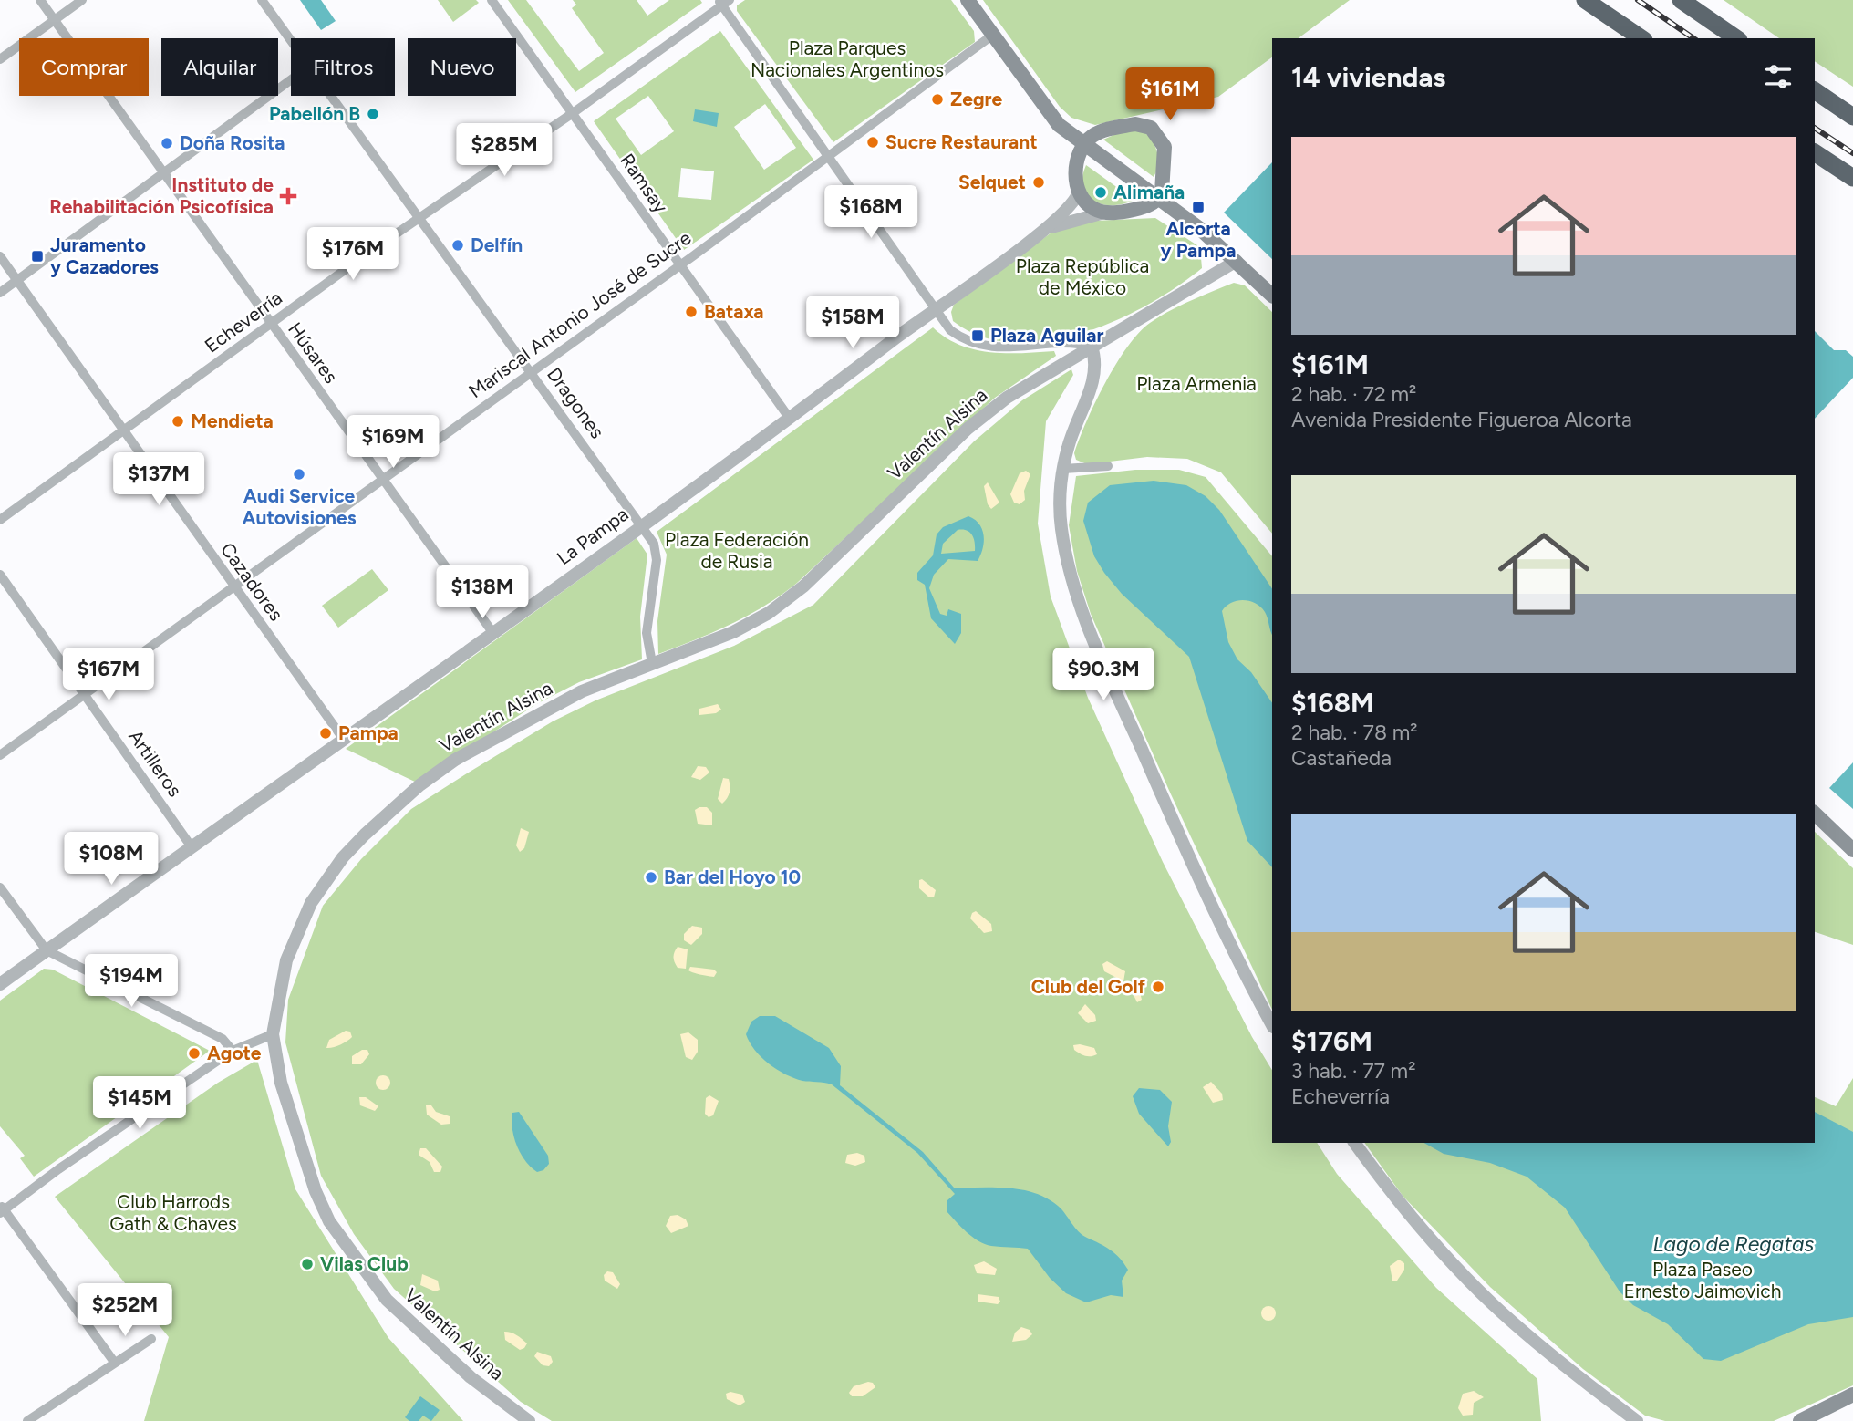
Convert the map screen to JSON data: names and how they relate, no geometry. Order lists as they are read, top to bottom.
{
  "streets": {
    "street": [
      "Ramsay",
      "Mariscal Antonio José de Sucre",
      "Echeverría",
      "Húsares",
      "Dragones",
      "Valentín Alsina",
      "La Pampa",
      "Cazadores",
      "Artilleros"
    ]
  },
  "crossings": [
    ["Ramsay", "Mariscal Antonio José de Sucre"],
    ["Ramsay", "Echeverría"],
    ["Ramsay", "La Pampa"],
    ["Mariscal Antonio José de Sucre", "Húsares"],
    ["Mariscal Antonio José de Sucre", "Dragones"],
    ["Mariscal Antonio José de Sucre", "Cazadores"],
    ["Mariscal Antonio José de Sucre", "Artilleros"],
    ["Echeverría", "Húsares"],
    ["Echeverría", "Dragones"],
    ["Echeverría", "Cazadores"],
    ["Húsares", "La Pampa"],
    ["Dragones", "Valentín Alsina"],
    ["Dragones", "La Pampa"],
    ["La Pampa", "Cazadores"],
    ["La Pampa", "Artilleros"]
  ],
  "water": ["Lago de Regatas"],
  "parks": [
    "Plaza Parques Nacionales Argentinos",
    "Plaza República de México",
    "Plaza Armenia",
    "Plaza Federación de Rusia",
    "Club Harrods Gath & Chaves",
    "Plaza Paseo Ernesto Jaimovich"
  ],
  "places": {
    "other": [
      "Zegre",
      "Pabellón B",
      "Sucre Restaurant",
      "Doña Rosita",
      "Selquet",
      "Alimaña",
      "Delfín",
      "Bataxa",
      "Mendieta",
      "Audi Service Autovisiones",
      "Pampa",
      "Bar del Hoyo 10",
      "Club del Golf",
      "Agote",
      "Vilas Club"
    ],
    "health": ["Instituto de Rehabilitación Psicofísica"],
    "transit": ["Alcorta y Pampa", "Juramento y Cazadores", "Plaza Aguilar"]
  },
  "page": {
    "chip": [
      "Comprar",
      "Alquilar",
      "Filtros",
      "Nuevo"
    ],
    "heading": "14 viviendas",
    "price": [
      "$161M",
      "$285M",
      "$168M",
      "$176M",
      "$158M",
      "$169M",
      "$137M",
      "$138M",
      "$167M",
      "$90.3M",
      "$108M",
      "$194M",
      "$145M",
      "$252M"
    ],
    "list": [
      {
        "name": "$161M",
        "note": "2 hab. · 72 m² · Avenida Presidente Figueroa Alcorta"
      },
      {
        "name": "$168M",
        "note": "2 hab. · 78 m² · Castañeda"
      },
      {
        "name": "$176M",
        "note": "3 hab. · 77 m² · Echeverría"
      }
    ]
  }
}
